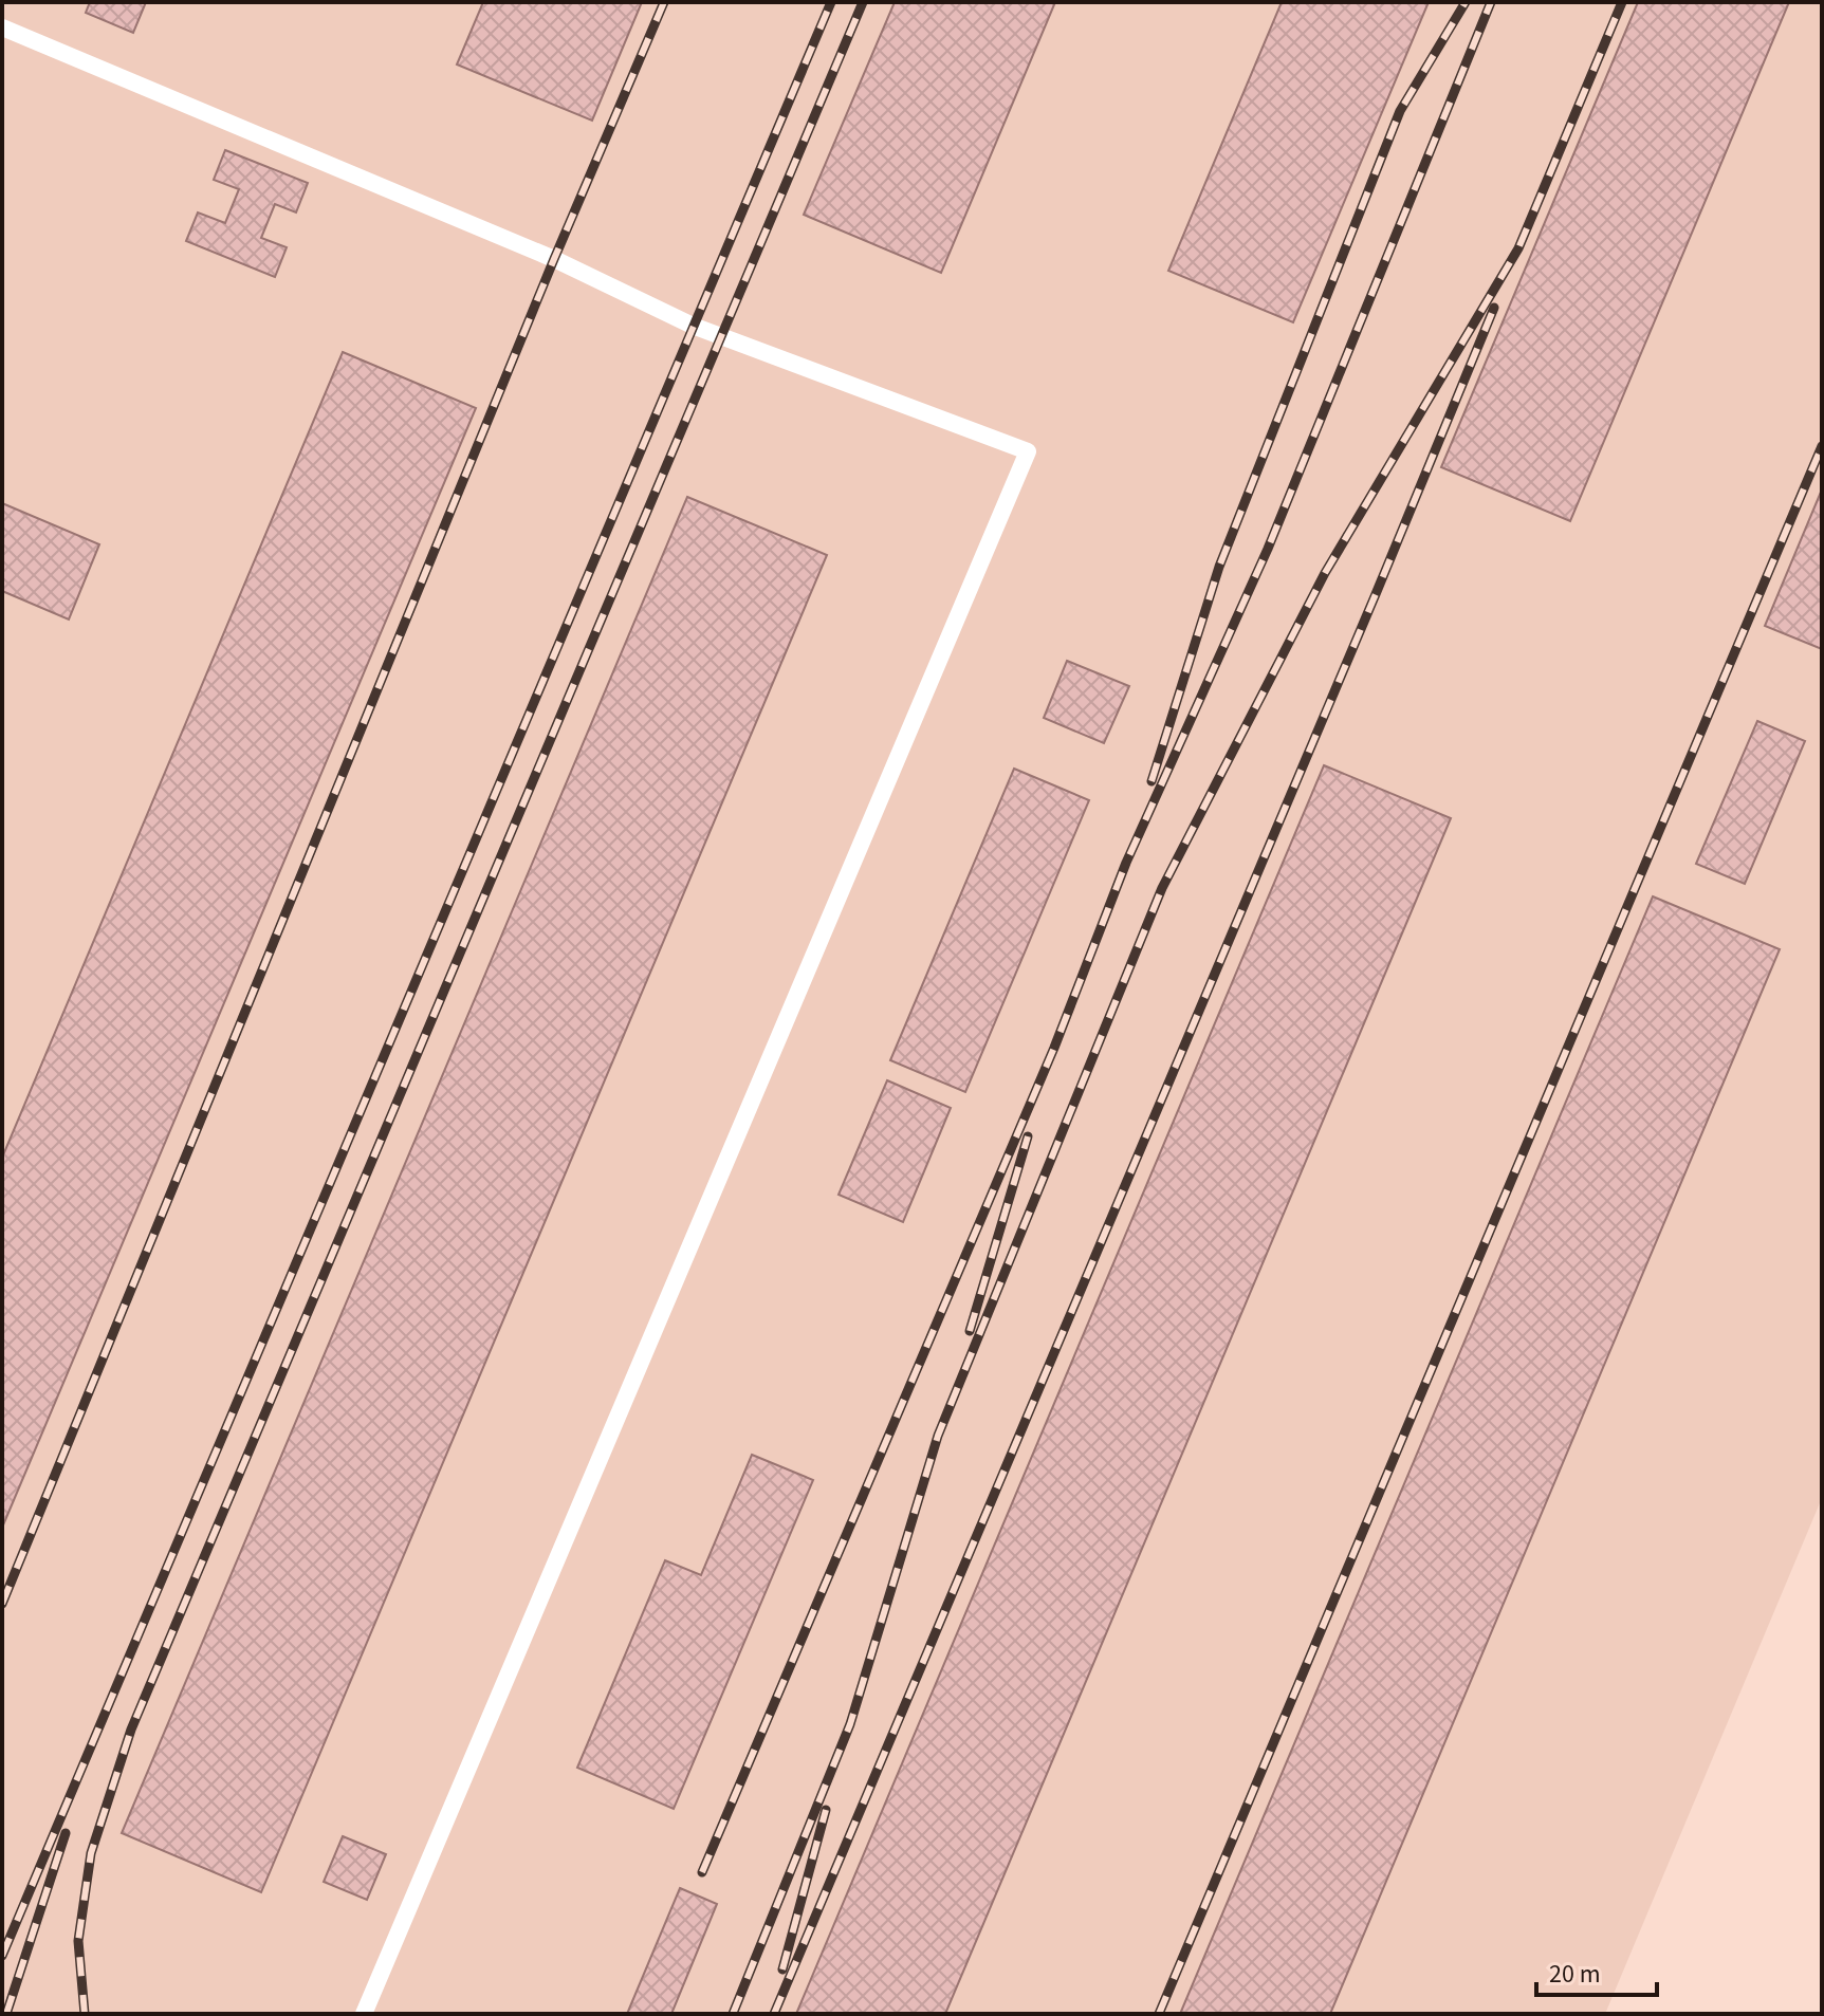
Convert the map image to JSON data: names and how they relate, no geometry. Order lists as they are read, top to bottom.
{
  "scale_bar": "20 m"
}
